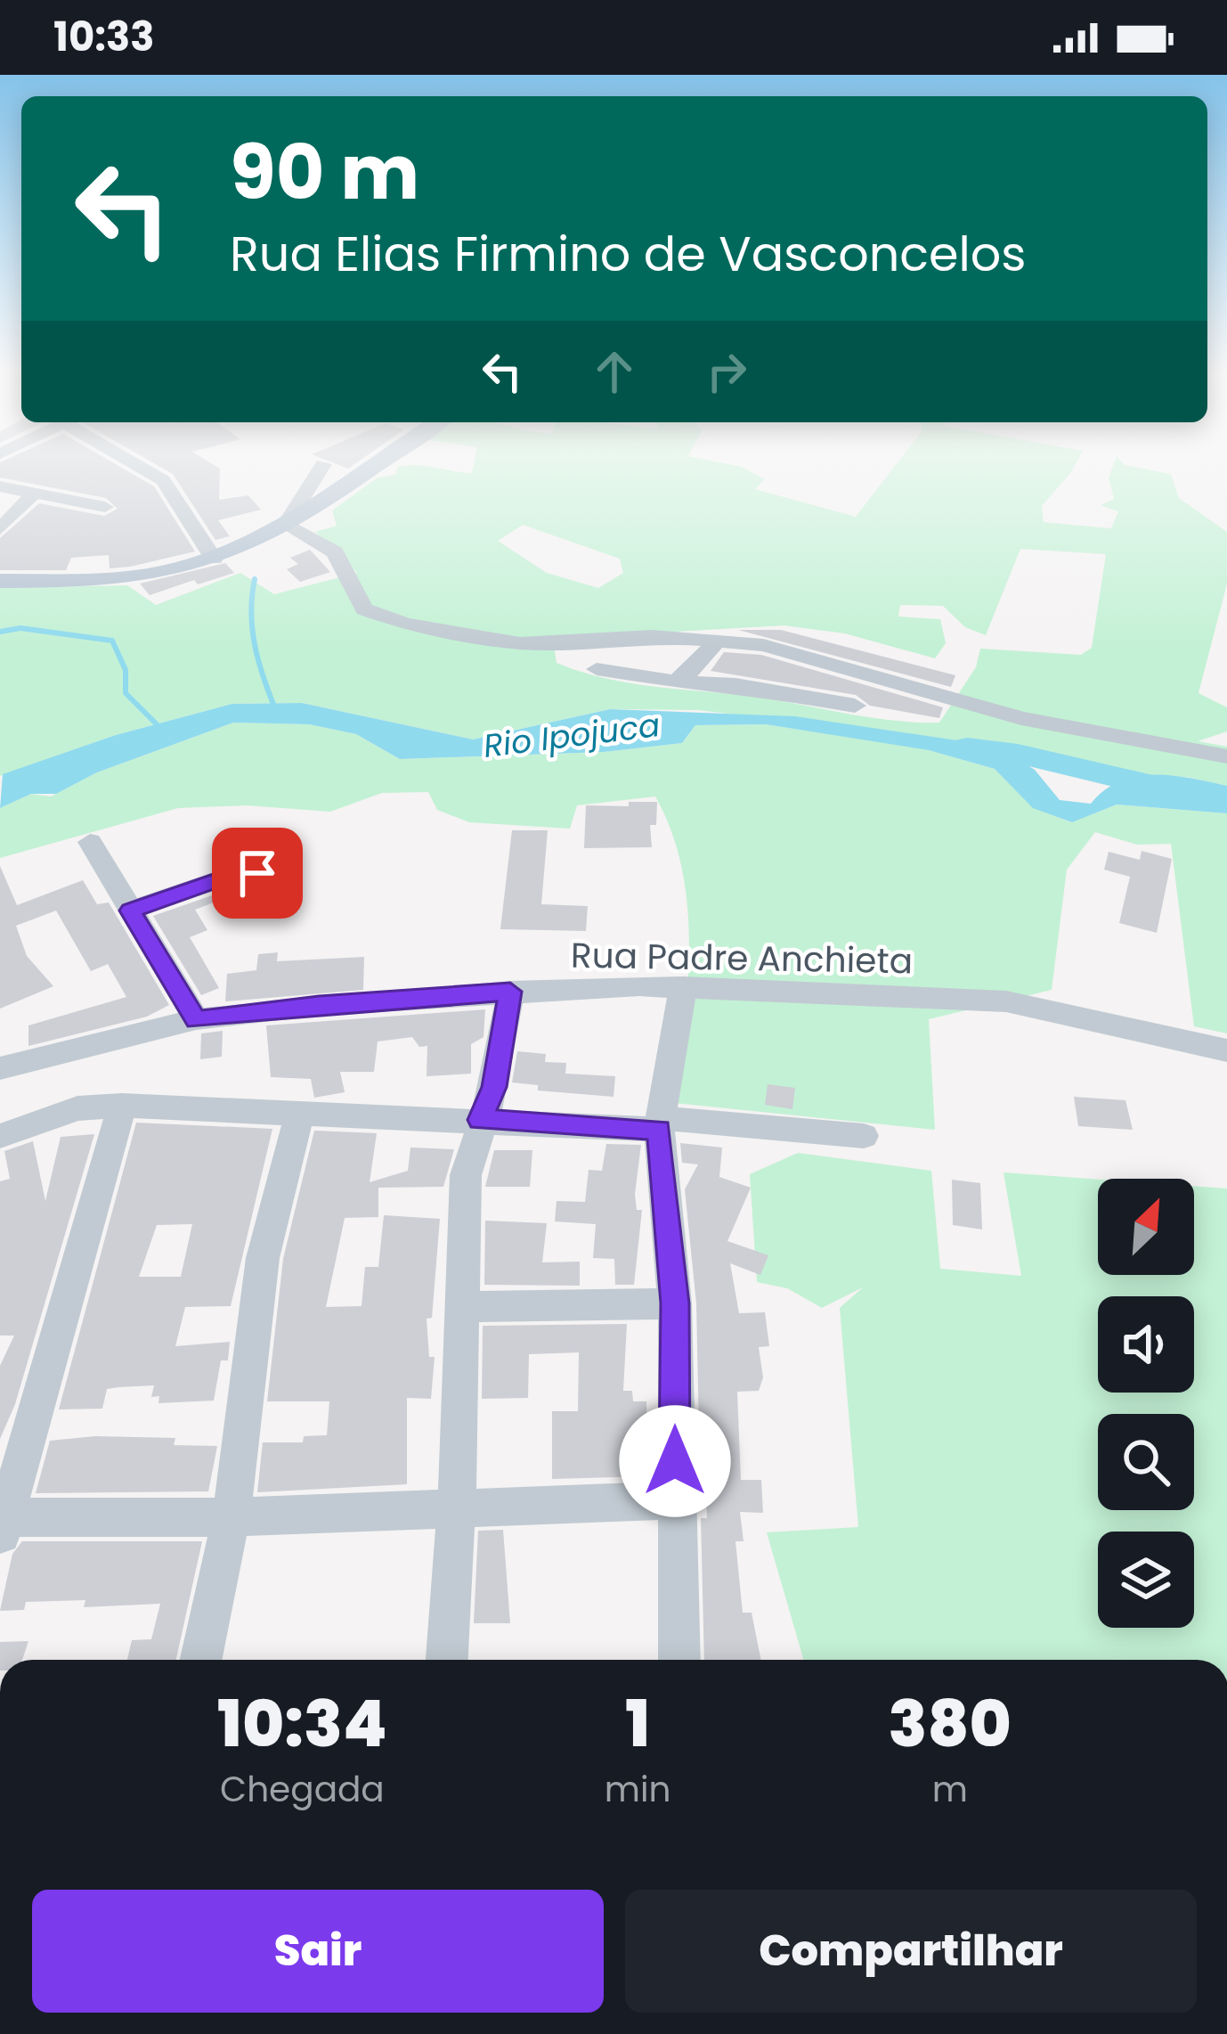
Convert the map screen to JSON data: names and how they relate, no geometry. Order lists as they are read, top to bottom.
{
  "streets": {
    "street": ["Rua Padre Anchieta"]
  },
  "water": ["Rio Ipojuca"],
  "north": "top right",
  "page": {
    "status": "10:33",
    "turn": ["90 m", "Rua Elias Firmino de Vasconcelos"],
    "eta": [
      "10:34",
      "Chegada",
      "1",
      "min",
      "380",
      "m"
    ],
    "buttons": ["Sair", "Compartilhar"]
  }
}
